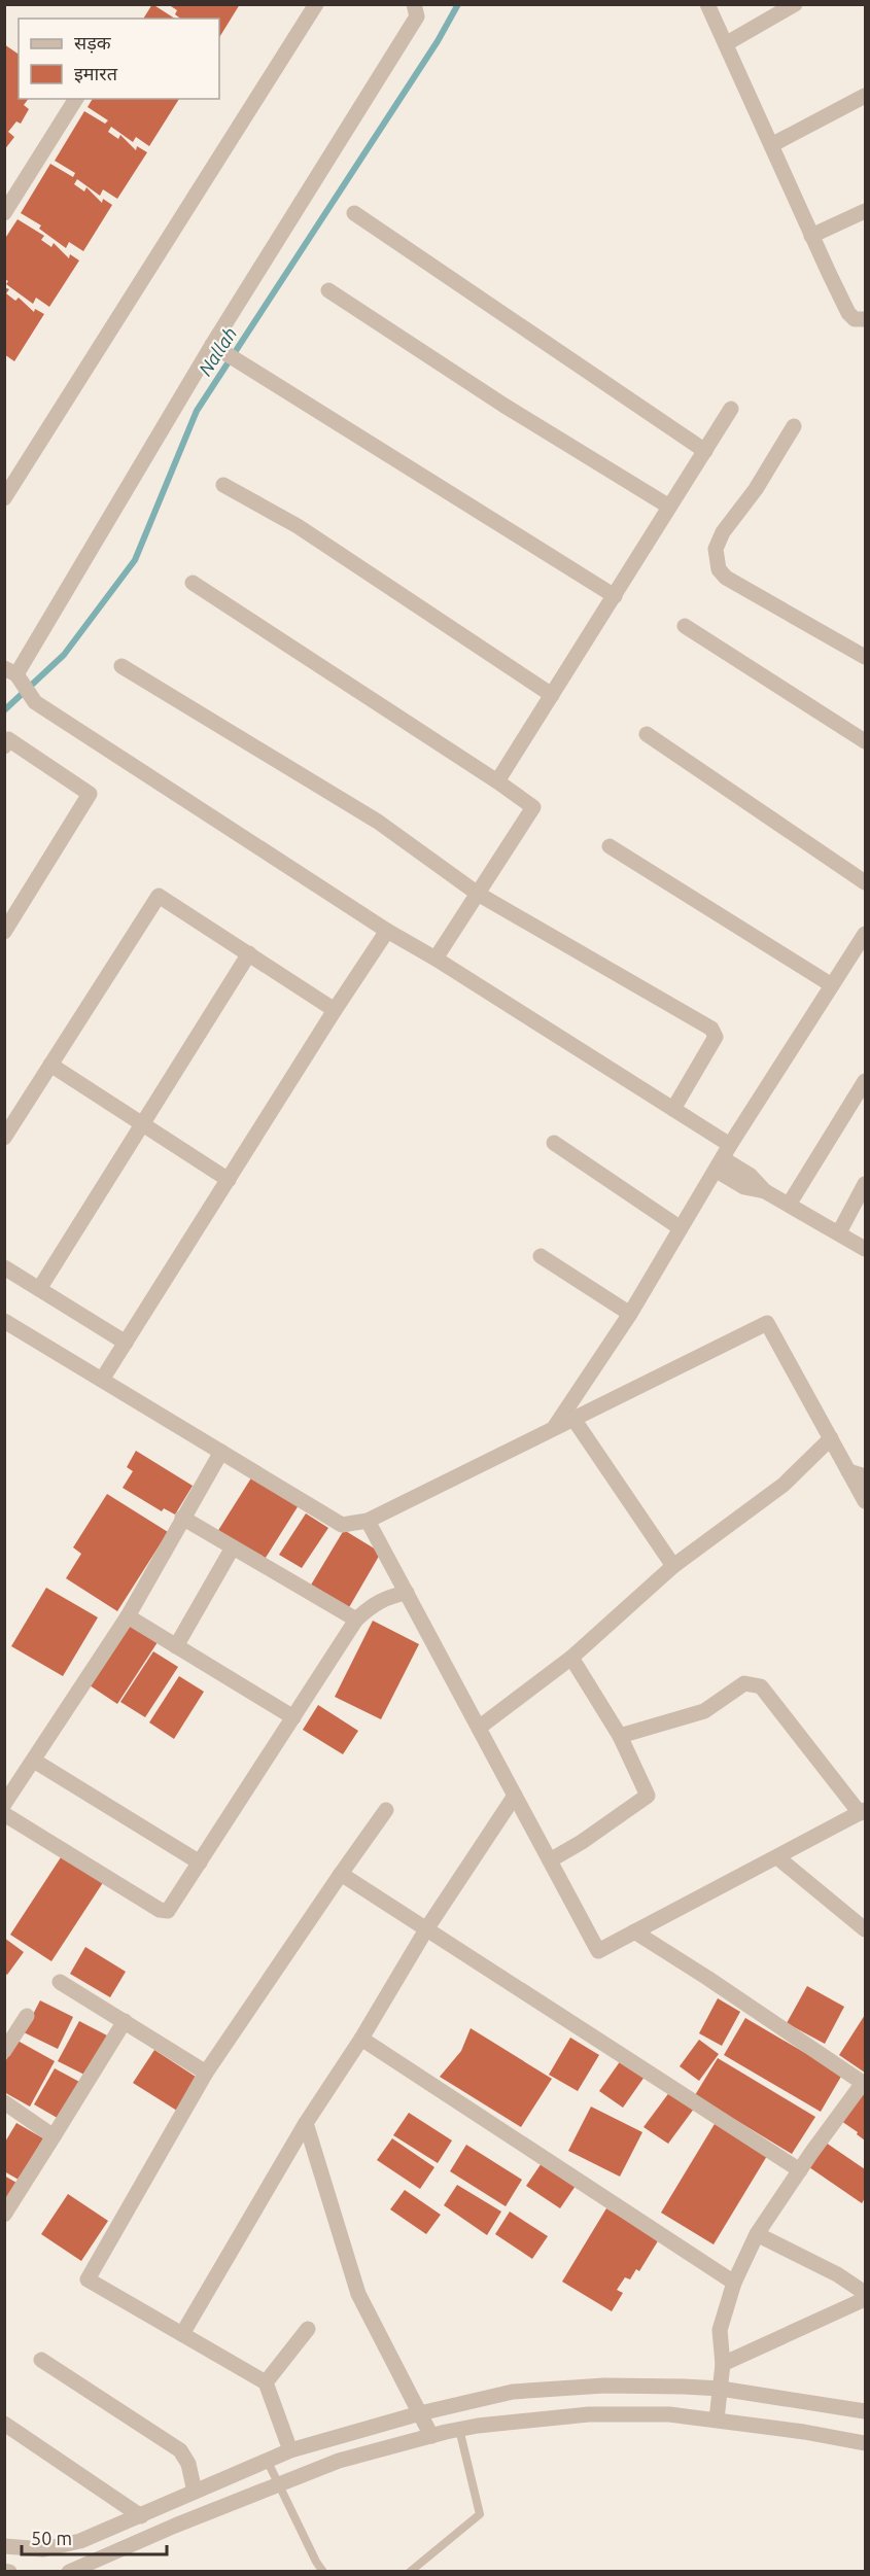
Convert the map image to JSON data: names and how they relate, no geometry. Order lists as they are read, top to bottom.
{
  "water": ["Nallah"],
  "legend": ["सड़क", "इमारत"],
  "scale_bar": "50 m"
}
